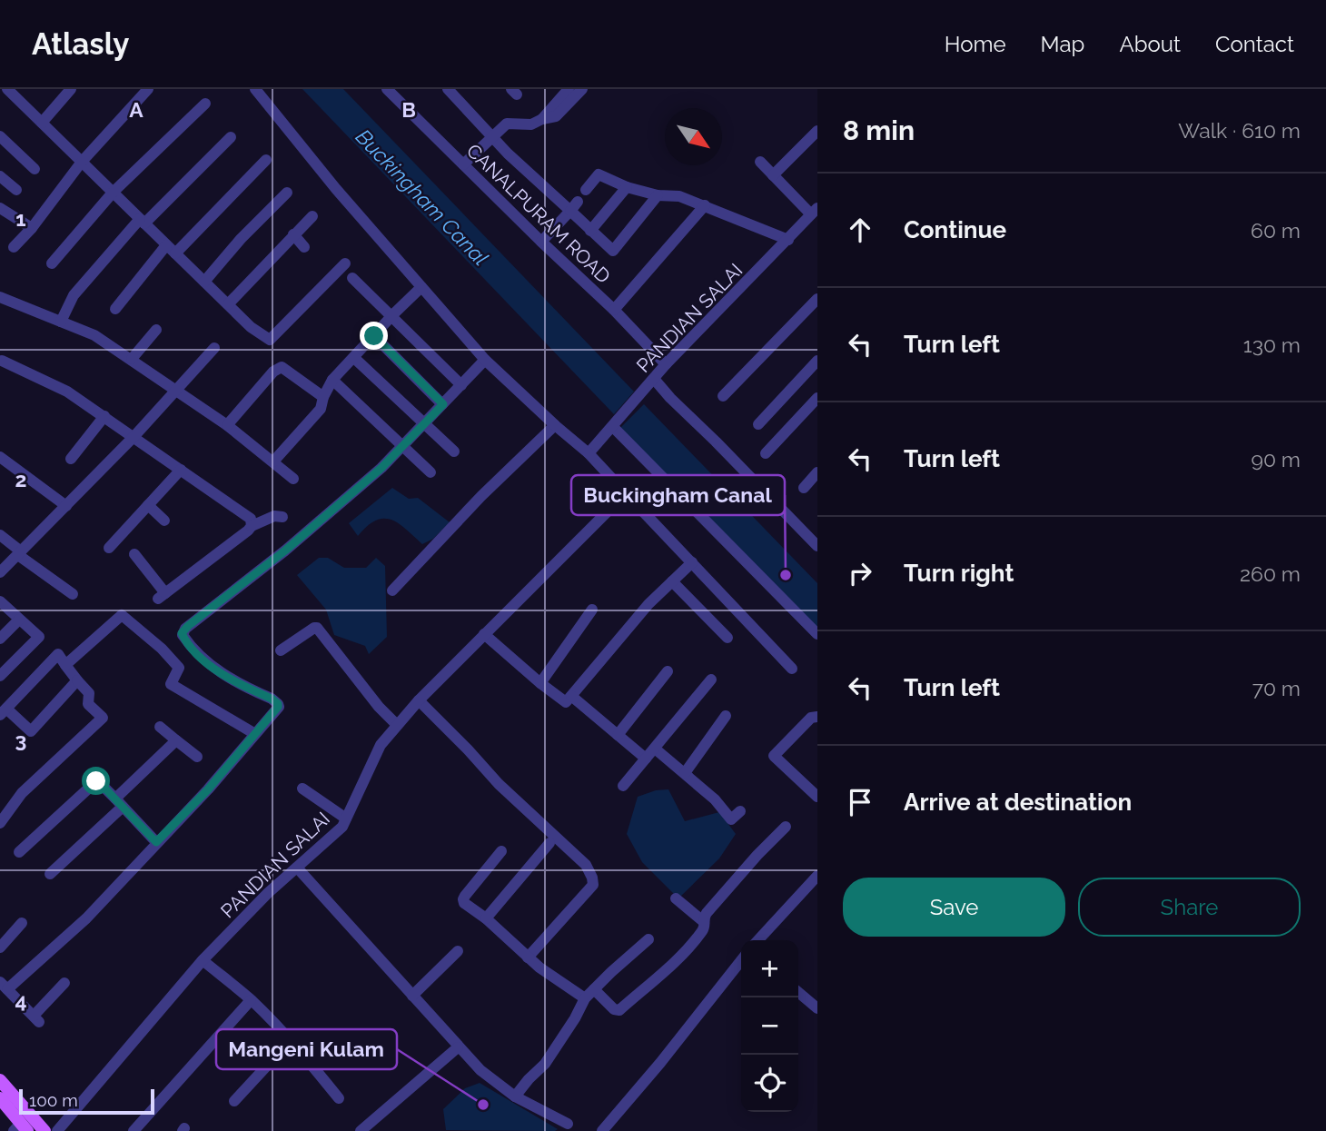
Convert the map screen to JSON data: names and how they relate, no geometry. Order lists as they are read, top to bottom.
{
  "streets": {
    "street": ["CANALPURAM ROAD", "PANDIAN SALAI"]
  },
  "crossings": [
    ["CANALPURAM ROAD", "PANDIAN SALAI"]
  ],
  "water": ["Buckingham Canal"],
  "places": ["Buckingham Canal", "Mangeni Kulam"],
  "scale_bar": "100 m",
  "north": "bottom right",
  "page": {
    "header": "Atlasly",
    "nav": [
      "Home",
      "Map",
      "About",
      "Contact"
    ],
    "heading": ["8 min", "Walk · 610 m"],
    "list": [
      ["Continue", "60 m"],
      ["Turn left", "130 m"],
      ["Turn left", "90 m"],
      ["Turn right", "260 m"],
      ["Turn left", "70 m"],
      "Arrive at destination"
    ],
    "buttons": ["Save", "Share"],
    "map_buttons": ["+", "−"],
    "scale": "100 m"
  },
  "grid": {
    "columns": ["A", "B"],
    "rows": [
      "1",
      "2",
      "3",
      "4"
    ]
  }
}
